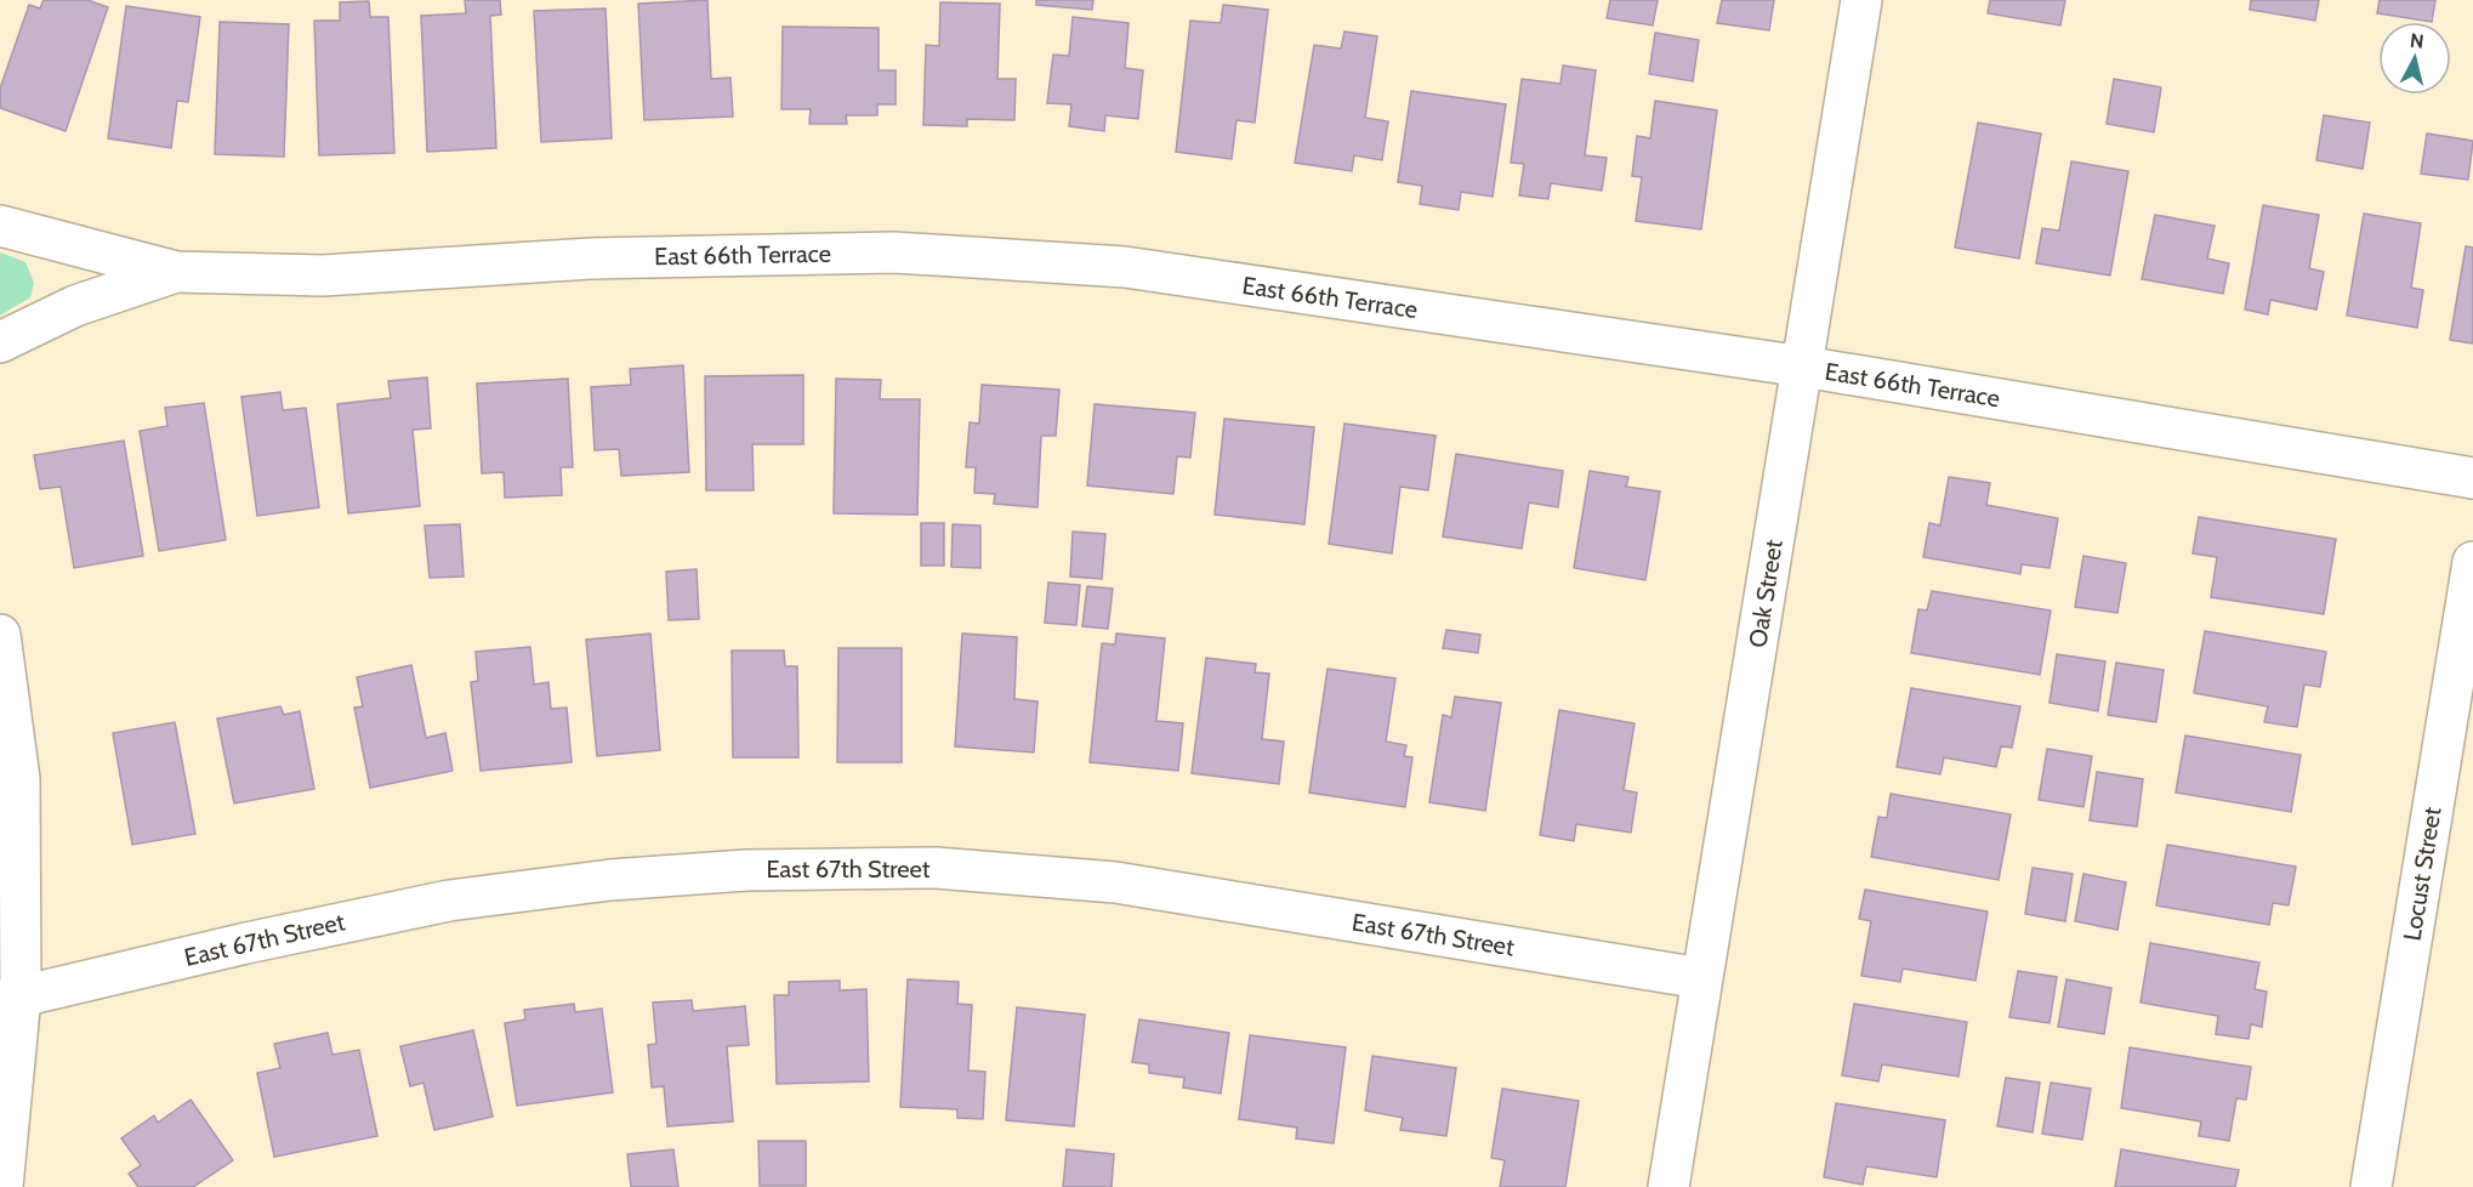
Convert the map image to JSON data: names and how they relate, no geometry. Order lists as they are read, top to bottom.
{
  "streets": {
    "street": [
      "East 66th Terrace",
      "Oak Street",
      "East 67th Street",
      "Locust Street"
    ]
  },
  "crossings": [
    ["East 66th Terrace", "Oak Street"],
    ["Oak Street", "East 67th Street"]
  ],
  "north": "top"
}
